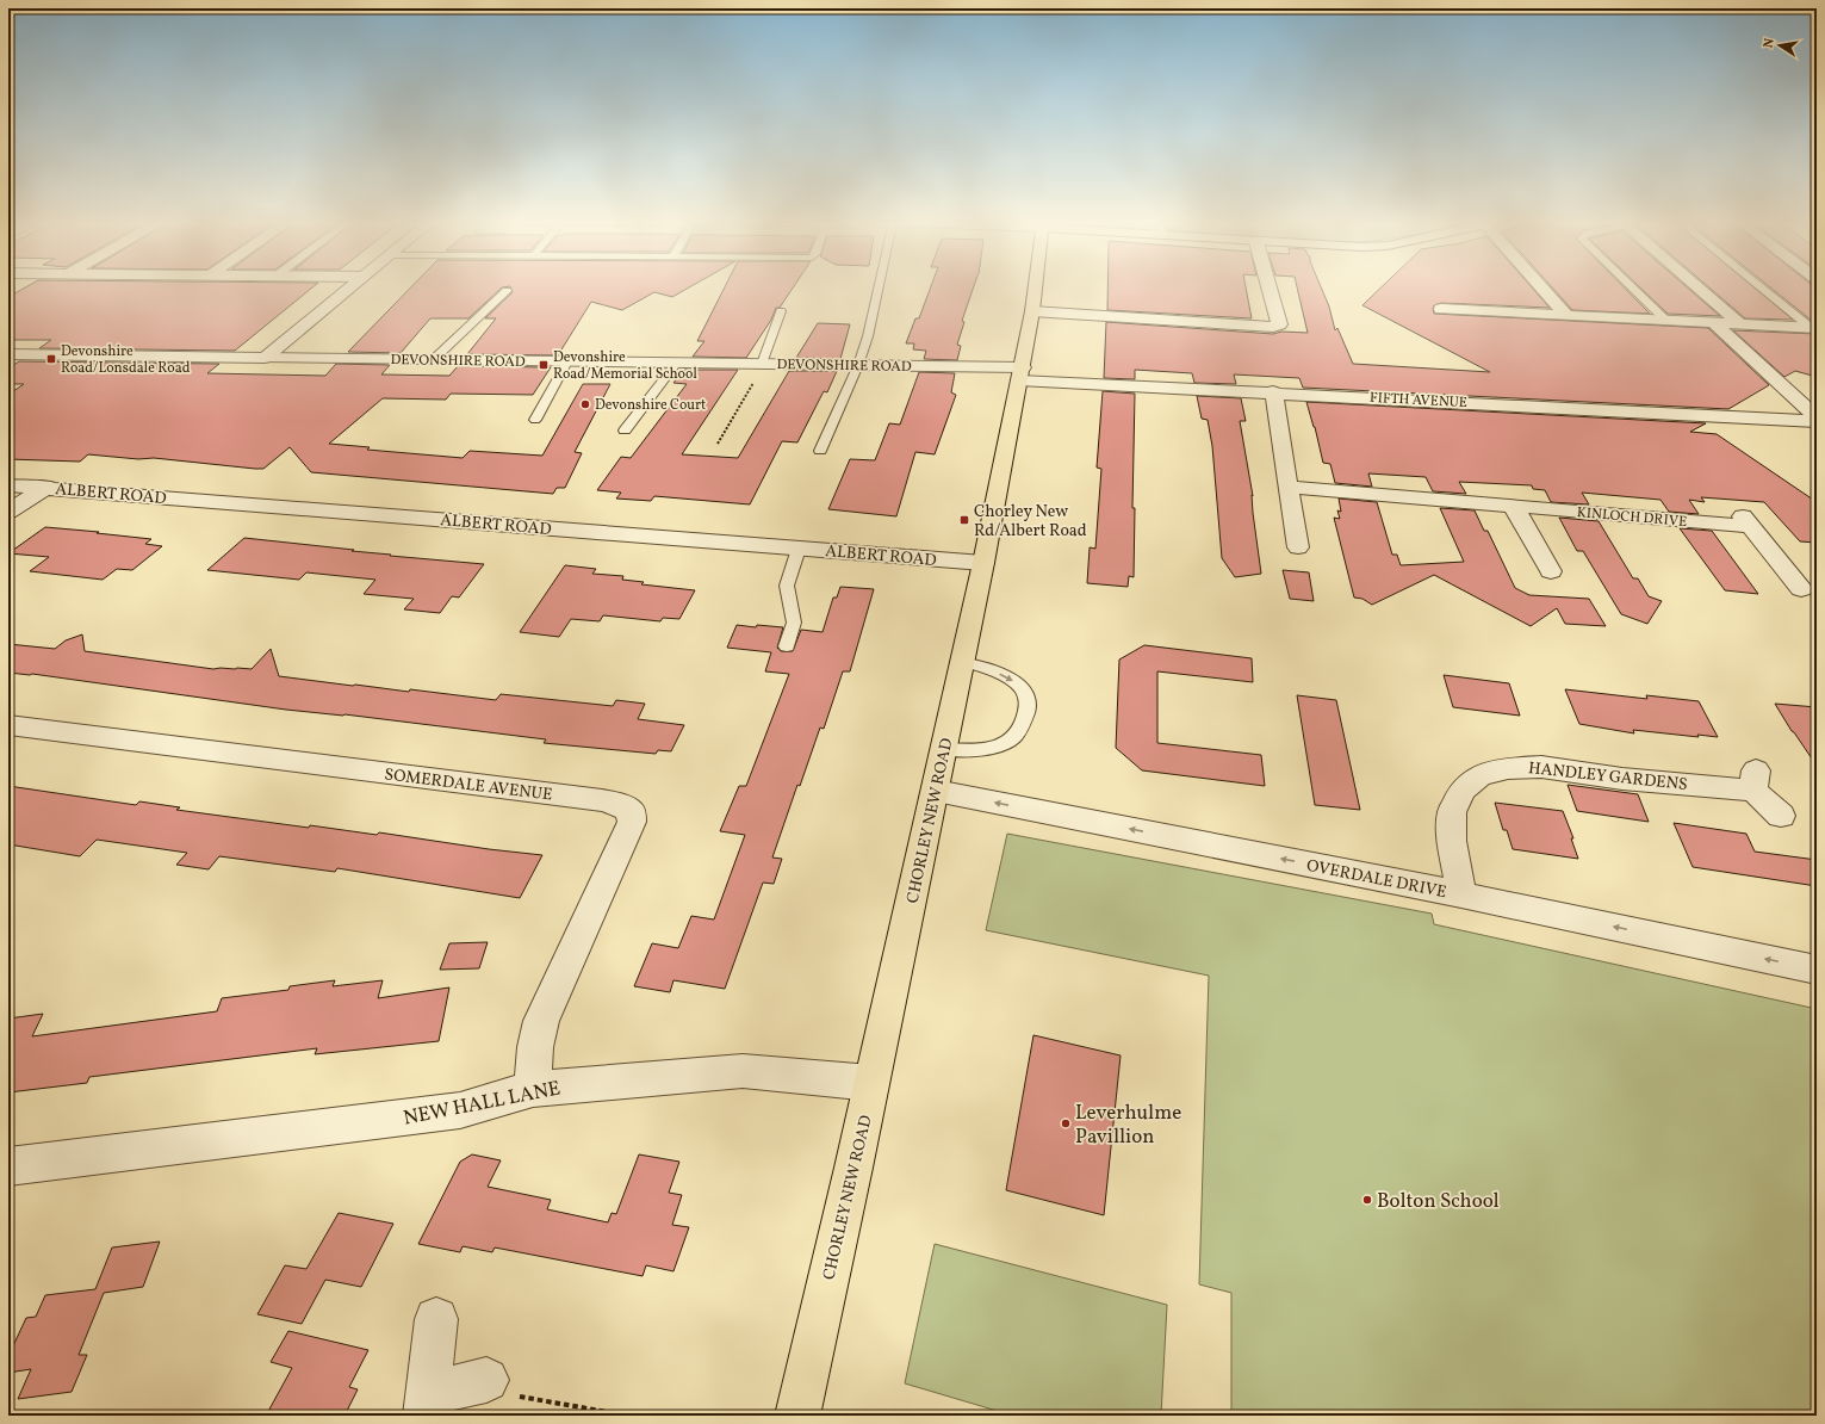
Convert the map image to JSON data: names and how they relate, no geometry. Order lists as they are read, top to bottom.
{
  "streets": {
    "main road": ["CHORLEY NEW ROAD"],
    "street": [
      "DEVONSHIRE ROAD",
      "FIFTH AVENUE",
      "ALBERT ROAD",
      "KINLOCH DRIVE",
      "HANDLEY GARDENS",
      "SOMERDALE AVENUE",
      "OVERDALE DRIVE",
      "NEW HALL LANE"
    ]
  },
  "crossings": [
    ["DEVONSHIRE ROAD", "FIFTH AVENUE"],
    ["DEVONSHIRE ROAD", "CHORLEY NEW ROAD"],
    ["FIFTH AVENUE", "CHORLEY NEW ROAD"],
    ["ALBERT ROAD", "CHORLEY NEW ROAD"],
    ["HANDLEY GARDENS", "OVERDALE DRIVE"],
    ["SOMERDALE AVENUE", "NEW HALL LANE"],
    ["CHORLEY NEW ROAD", "OVERDALE DRIVE"],
    ["CHORLEY NEW ROAD", "NEW HALL LANE"]
  ],
  "one_way": ["OVERDALE DRIVE"],
  "places": {
    "transit": ["Devonshire Road/Lonsdale Road", "Devonshire Road/Memorial School", "Chorley New Rd/Albert Road"],
    "other": ["Devonshire Court", "Leverhulme Pavillion", "Bolton School"]
  },
  "north": "left"
}
